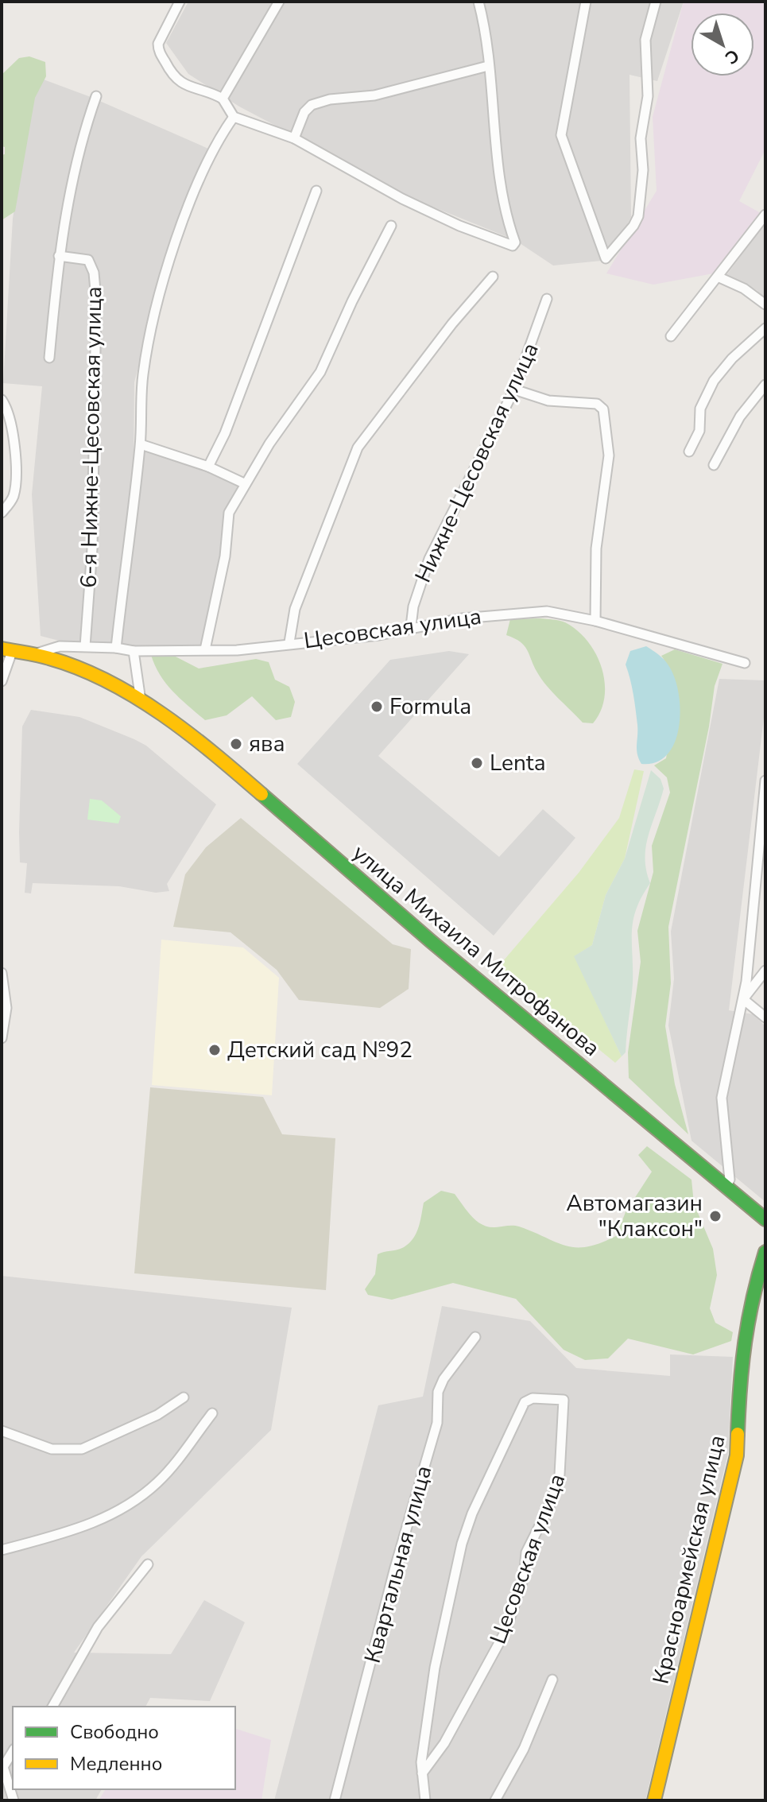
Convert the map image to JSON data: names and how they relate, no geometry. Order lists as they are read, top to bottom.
{
  "streets": {
    "main road": ["улица Михаила Митрофанова", "Красноармейская улица"],
    "street": [
      "6-я Нижне-Цесовская улица",
      "Нижне-Цесовская улица",
      "Цесовская улица",
      "Квартальная улица"
    ]
  },
  "crossings": [
    ["6-я Нижне-Цесовская улица", "Цесовская улица"],
    ["Нижне-Цесовская улица", "Цесовская улица"],
    ["Цесовская улица", "улица Михаила Митрофанова"]
  ],
  "places": [
    "Formula",
    "ява",
    "Lenta",
    "Детский сад №92",
    "Автомагазин \"Клаксон\""
  ],
  "legend": ["Свободно", "Медленно"],
  "north": "bottom right"
}
